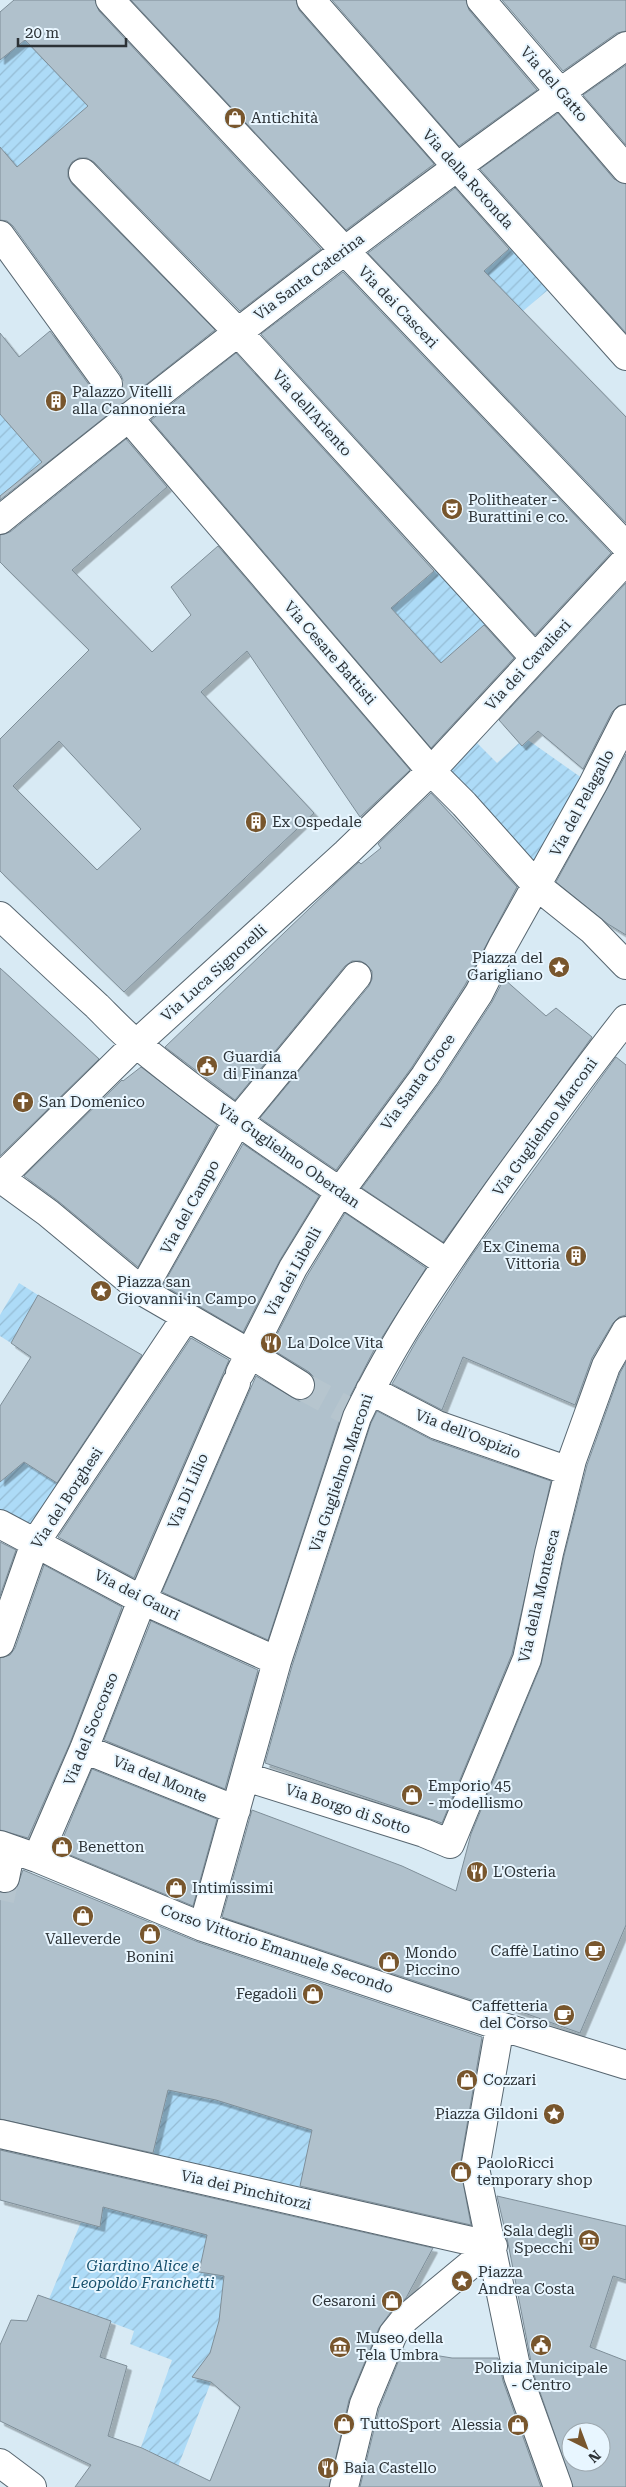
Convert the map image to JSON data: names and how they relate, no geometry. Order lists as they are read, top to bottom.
{
  "streets": {
    "street": [
      "Via del Gatto",
      "Via della Rotonda",
      "Via Santa Caterina",
      "Via dei Casceri",
      "Via dell'Ariento",
      "Via Cesare Battisti",
      "Via dei Cavalieri",
      "Via del Pelagallo",
      "Via Luca Signorelli",
      "Via Santa Croce",
      "Via Guglielmo Marconi",
      "Via Guglielmo Oberdan",
      "Via del Campo",
      "Via dei Libelli",
      "Via dell'Ospizio",
      "Via Di Lilio",
      "Via del Borghesi",
      "Via dei Gauri",
      "Via della Montesca",
      "Via del Soccorso",
      "Via del Monte",
      "Via Borgo di Sotto",
      "Corso Vittorio Emanuele Secondo",
      "Via dei Pinchitorzi"
    ]
  },
  "crossings": [
    ["Via del Gatto", "Via Santa Caterina"],
    ["Via della Rotonda", "Via Santa Caterina"],
    ["Via Santa Caterina", "Via dei Casceri"],
    ["Via Santa Caterina", "Via dell'Ariento"],
    ["Via Santa Caterina", "Via Cesare Battisti"],
    ["Via dei Casceri", "Via dei Cavalieri"],
    ["Via dell'Ariento", "Via dei Cavalieri"],
    ["Via Cesare Battisti", "Via dei Cavalieri"],
    ["Via Cesare Battisti", "Via del Pelagallo"],
    ["Via Cesare Battisti", "Via Luca Signorelli"],
    ["Via dei Cavalieri", "Via Luca Signorelli"],
    ["Via del Pelagallo", "Via Santa Croce"],
    ["Via Luca Signorelli", "Via Guglielmo Oberdan"],
    ["Via Santa Croce", "Via Guglielmo Oberdan"],
    ["Via Santa Croce", "Via dei Libelli"],
    ["Via Guglielmo Marconi", "Via Guglielmo Oberdan"],
    ["Via Guglielmo Marconi", "Via dell'Ospizio"],
    ["Via Guglielmo Marconi", "Via dei Gauri"],
    ["Via Guglielmo Marconi", "Via del Monte"],
    ["Via Guglielmo Marconi", "Via Borgo di Sotto"],
    ["Via Guglielmo Marconi", "Corso Vittorio Emanuele Secondo"],
    ["Via Guglielmo Oberdan", "Via del Campo"],
    ["Via Guglielmo Oberdan", "Via dei Libelli"],
    ["Via dei Libelli", "Via Di Lilio"],
    ["Via dell'Ospizio", "Via della Montesca"],
    ["Via Di Lilio", "Via dei Gauri"],
    ["Via Di Lilio", "Via del Soccorso"],
    ["Via del Borghesi", "Via dei Gauri"],
    ["Via dei Gauri", "Via del Soccorso"],
    ["Via della Montesca", "Via Borgo di Sotto"],
    ["Via del Soccorso", "Via del Monte"],
    ["Via del Soccorso", "Corso Vittorio Emanuele Secondo"]
  ],
  "parks": ["Giardino Alice e Leopoldo Franchetti"],
  "places": {
    "shop": [
      "Antichità",
      "Emporio 45 - modellismo",
      "Benetton",
      "Intimissimi",
      "Valleverde",
      "Bonini",
      "Mondo Piccino",
      "Fegadoli",
      "Cozzari",
      "PaoloRicci temporary shop",
      "Cesaroni",
      "TuttoSport",
      "Alessia"
    ],
    "building": ["Palazzo Vitelli alla Cannoniera", "Ex Ospedale", "Ex Cinema Vittoria"],
    "theatre": ["Politheater - Burattini e co."],
    "place": [
      "Piazza del Garigliano",
      "Piazza san Giovanni in Campo",
      "Piazza Gildoni",
      "Piazza Andrea Costa"
    ],
    "public building": ["Guardia di Finanza", "Polizia Municipale - Centro"],
    "church": ["San Domenico"],
    "restaurant": ["La Dolce Vita", "L'Osteria", "Baia Castello"],
    "cafe": ["Caffè Latino", "Caffetteria del Corso"],
    "museum": ["Sala degli Specchi", "Museo della Tela Umbra"]
  },
  "scale_bar": "20 m",
  "north": "bottom right"
}
